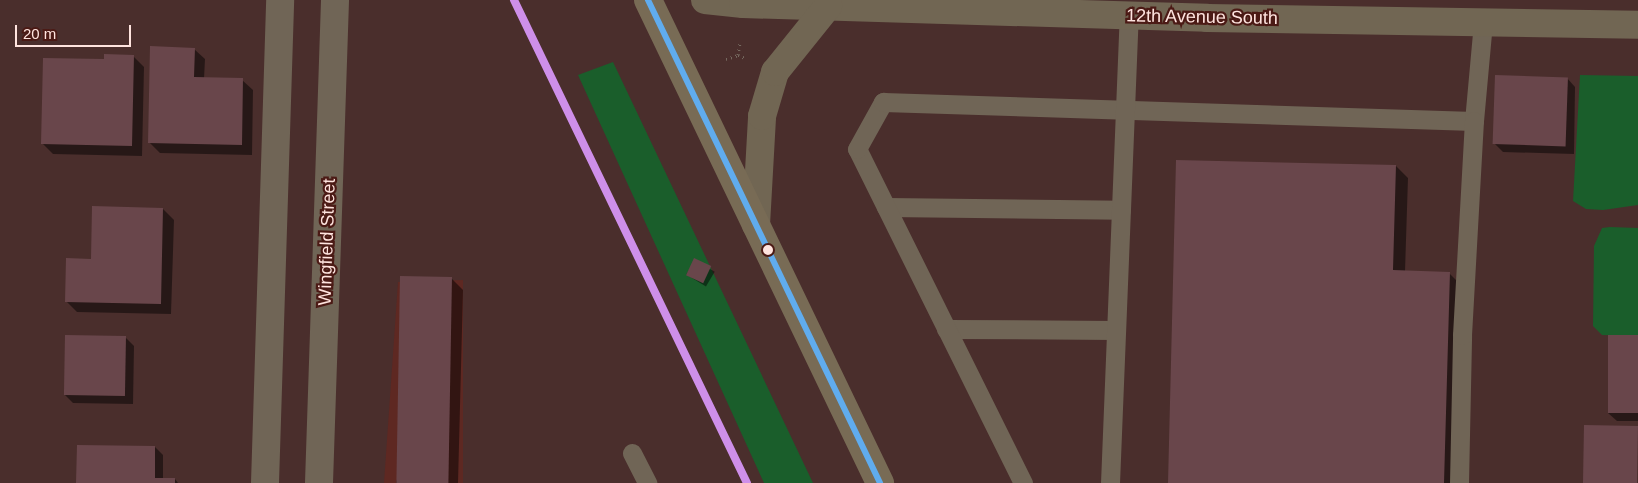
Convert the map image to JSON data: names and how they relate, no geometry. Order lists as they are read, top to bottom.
{
  "streets": {
    "street": ["12th Avenue South", "Wingfield Street"]
  },
  "scale_bar": "20 m"
}
